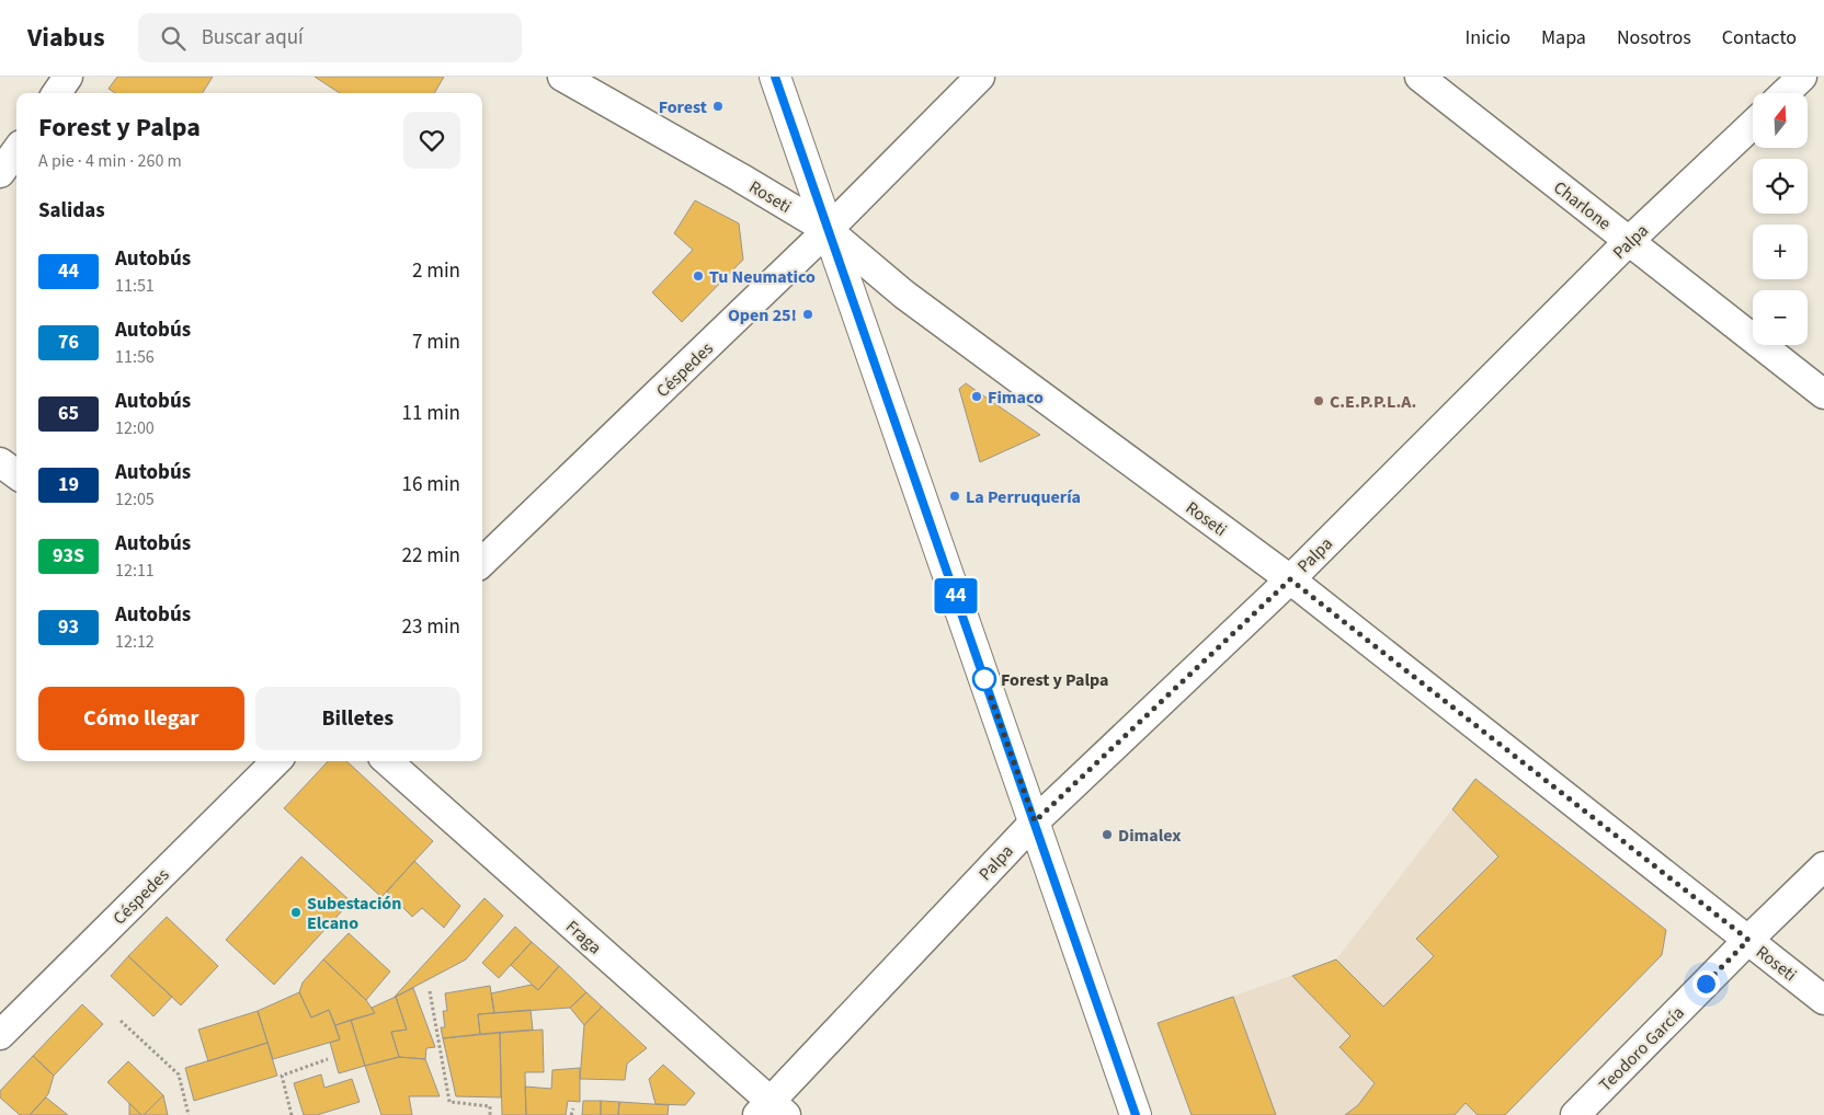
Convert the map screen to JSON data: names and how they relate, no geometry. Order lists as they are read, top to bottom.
{
  "streets": {
    "street": [
      "Roseti",
      "Charlone",
      "Palpa",
      "Céspedes",
      "Fraga",
      "Teodoro García"
    ]
  },
  "crossings": [
    ["Roseti", "Palpa"],
    ["Roseti", "Céspedes"],
    ["Roseti", "Teodoro García"],
    ["Charlone", "Palpa"],
    ["Palpa", "Fraga"]
  ],
  "places": [
    "Forest",
    "Tu Neumatico",
    "Open 25!",
    "Fimaco",
    "C.E.P.P.L.A.",
    "La Perruquería",
    "Forest y Palpa",
    "Dimalex",
    "Subestación Elcano"
  ],
  "lines": ["bus line 44"],
  "north": "top",
  "page": {
    "header": "Viabus",
    "search": "Buscar aquí",
    "nav": [
      "Inicio",
      "Mapa",
      "Nosotros",
      "Contacto"
    ],
    "on_map": "44",
    "map_buttons": ["+", "−"],
    "heading": [
      ["Forest y Palpa", "A pie · 4 min · 260 m"],
      "Salidas"
    ],
    "list": [
      {
        "mark": "44",
        "name": "Autobús",
        "note": "11:51",
        "value": "2 min"
      },
      {
        "mark": "76",
        "name": "Autobús",
        "note": "11:56",
        "value": "7 min"
      },
      {
        "mark": "65",
        "name": "Autobús",
        "note": "12:00",
        "value": "11 min"
      },
      {
        "mark": "19",
        "name": "Autobús",
        "note": "12:05",
        "value": "16 min"
      },
      {
        "mark": "93S",
        "name": "Autobús",
        "note": "12:11",
        "value": "22 min"
      },
      {
        "mark": "93",
        "name": "Autobús",
        "note": "12:12",
        "value": "23 min"
      }
    ],
    "buttons": ["Cómo llegar", "Billetes"]
  }
}
